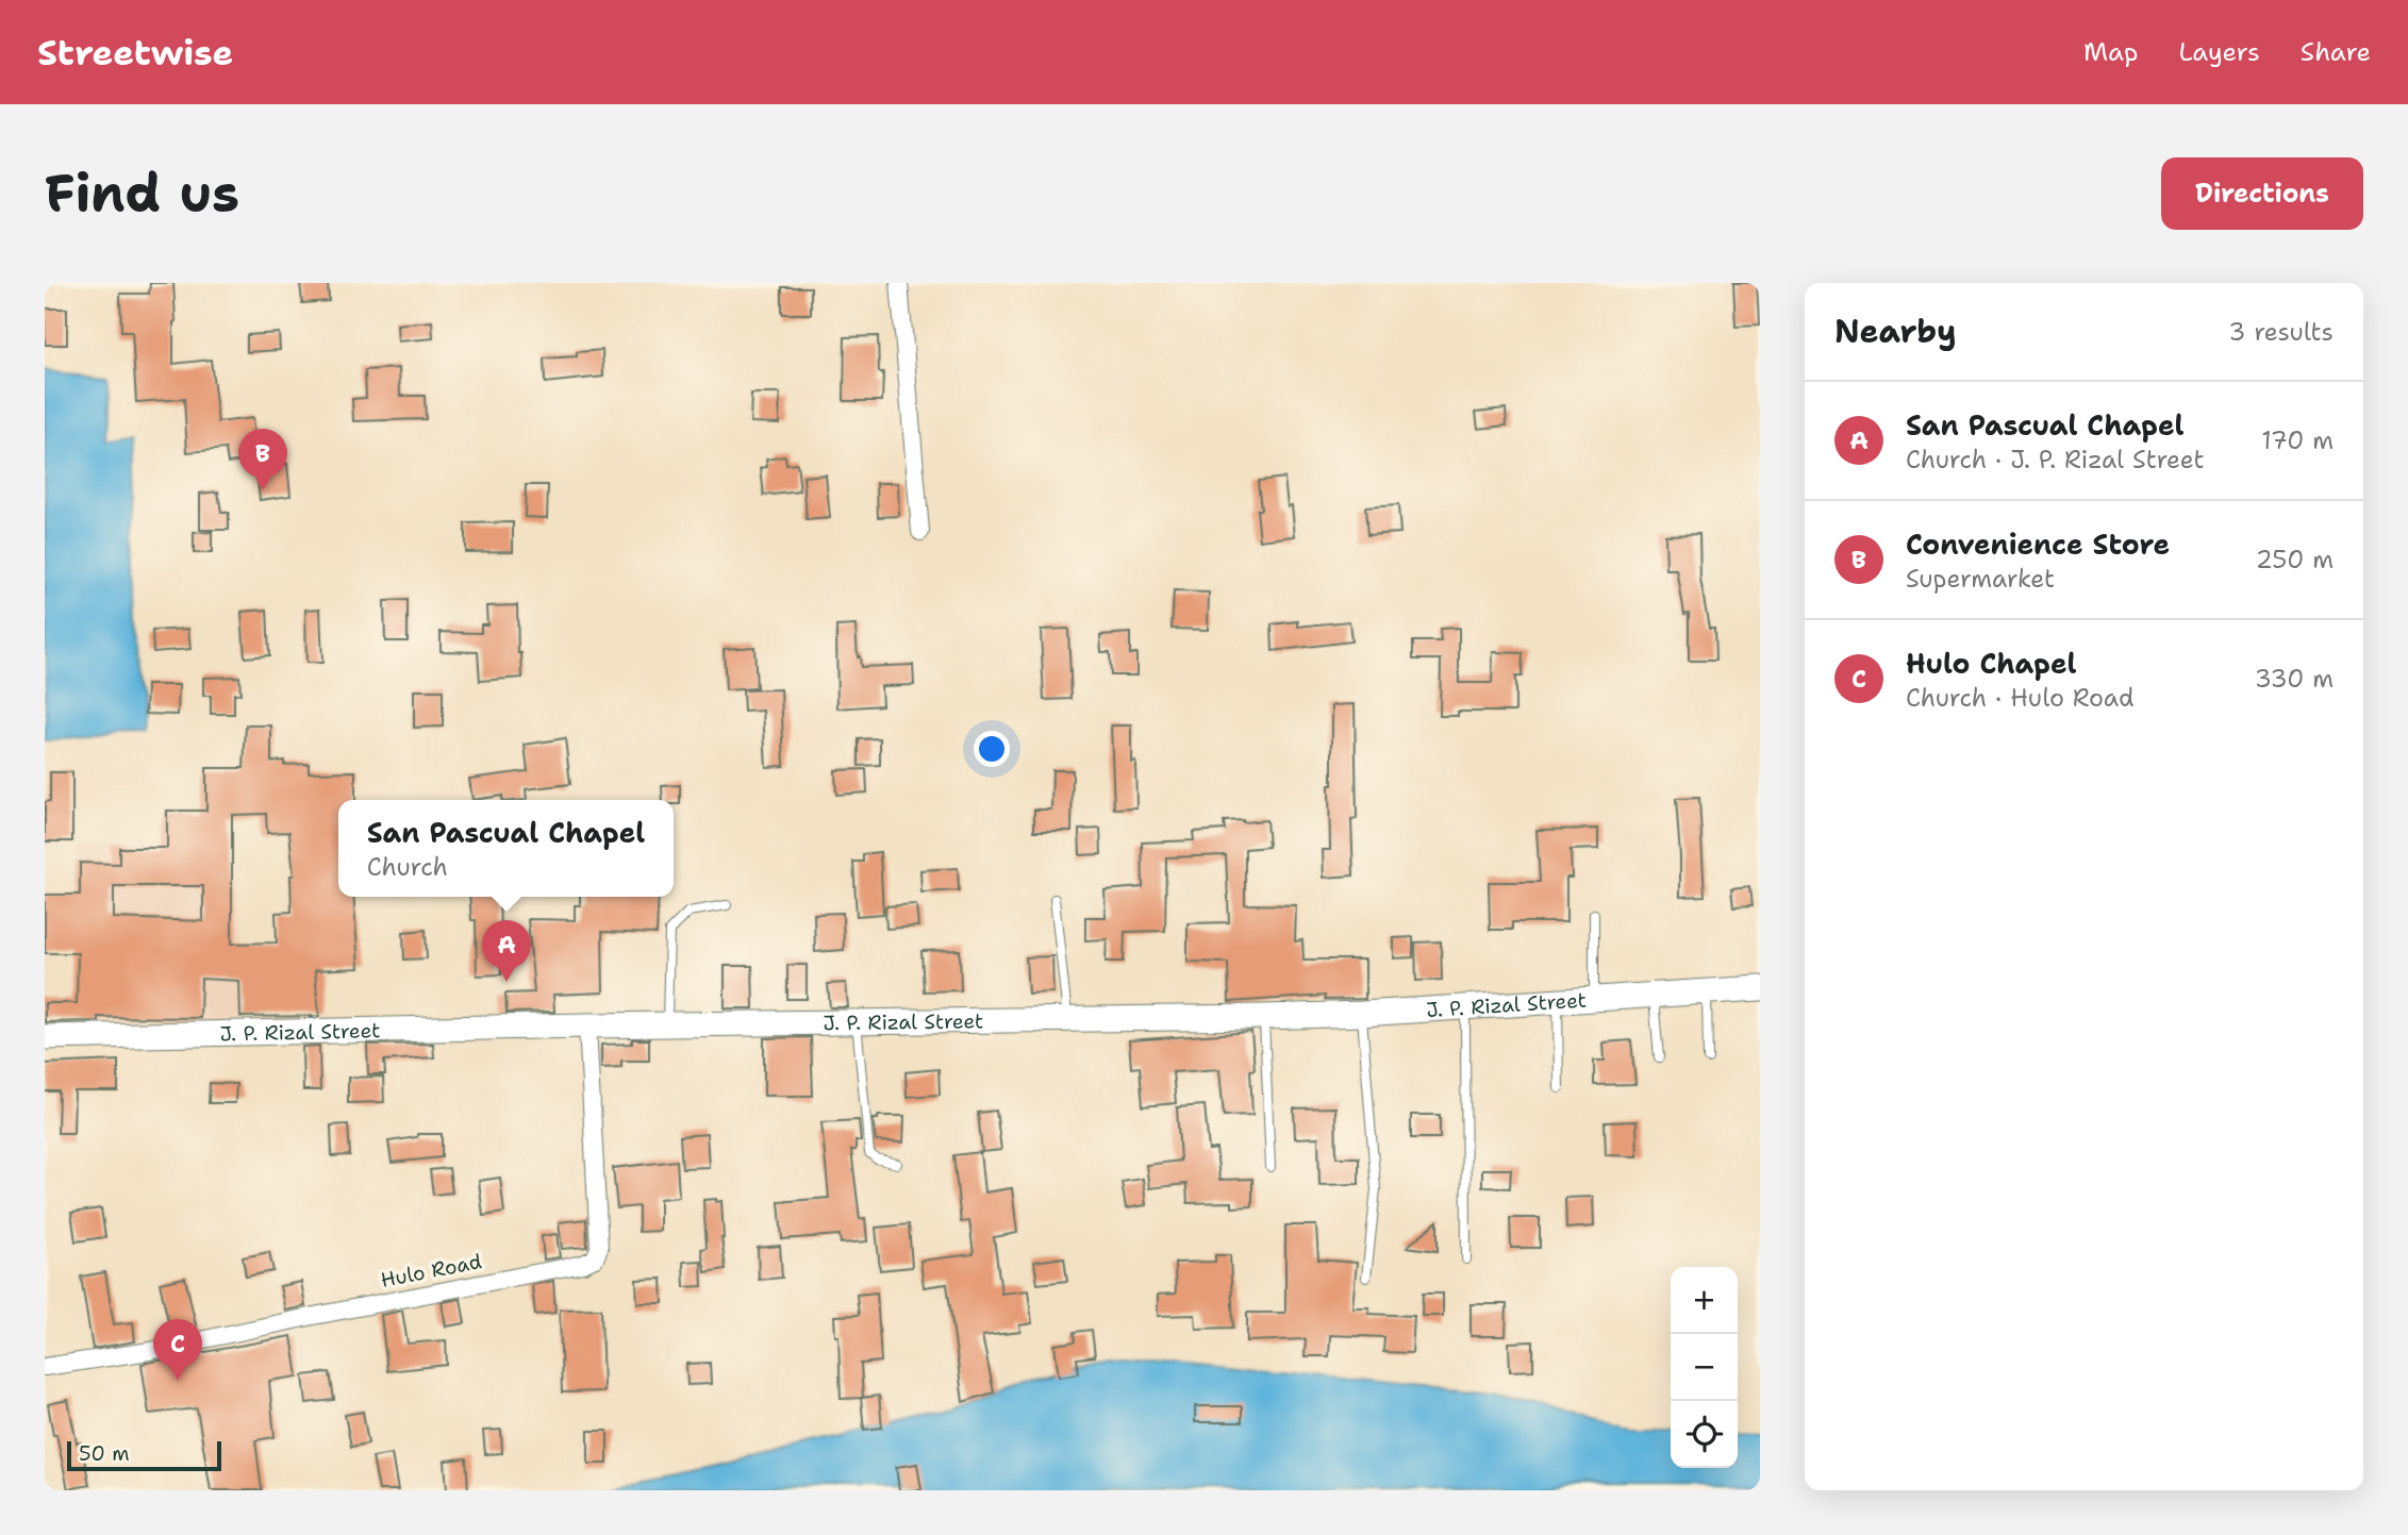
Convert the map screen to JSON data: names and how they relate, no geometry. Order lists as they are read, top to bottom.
{
  "streets": {
    "main road": ["J. P. Rizal Street"],
    "street": ["Hulo Road"]
  },
  "crossings": [
    ["J. P. Rizal Street", "Hulo Road"]
  ],
  "scale_bar": "50 m",
  "page": {
    "header": "Streetwise",
    "nav": ["Map", "Layers", "Share"],
    "buttons": "Directions",
    "title": "Find us",
    "heading": ["Nearby", "3 results"],
    "list": [
      {
        "mark": "A",
        "name": "San Pascual Chapel",
        "note": "Church · J. P. Rizal Street",
        "value": "170 m"
      },
      {
        "mark": "B",
        "name": "Convenience Store",
        "note": "Supermarket",
        "value": "250 m"
      },
      {
        "mark": "C",
        "name": "Hulo Chapel",
        "note": "Church · Hulo Road",
        "value": "330 m"
      }
    ],
    "pins": ["B", "A", "C"],
    "popup": ["San Pascual Chapel", "Church"],
    "map_buttons": ["+", "−"],
    "scale": "50 m"
  }
}
